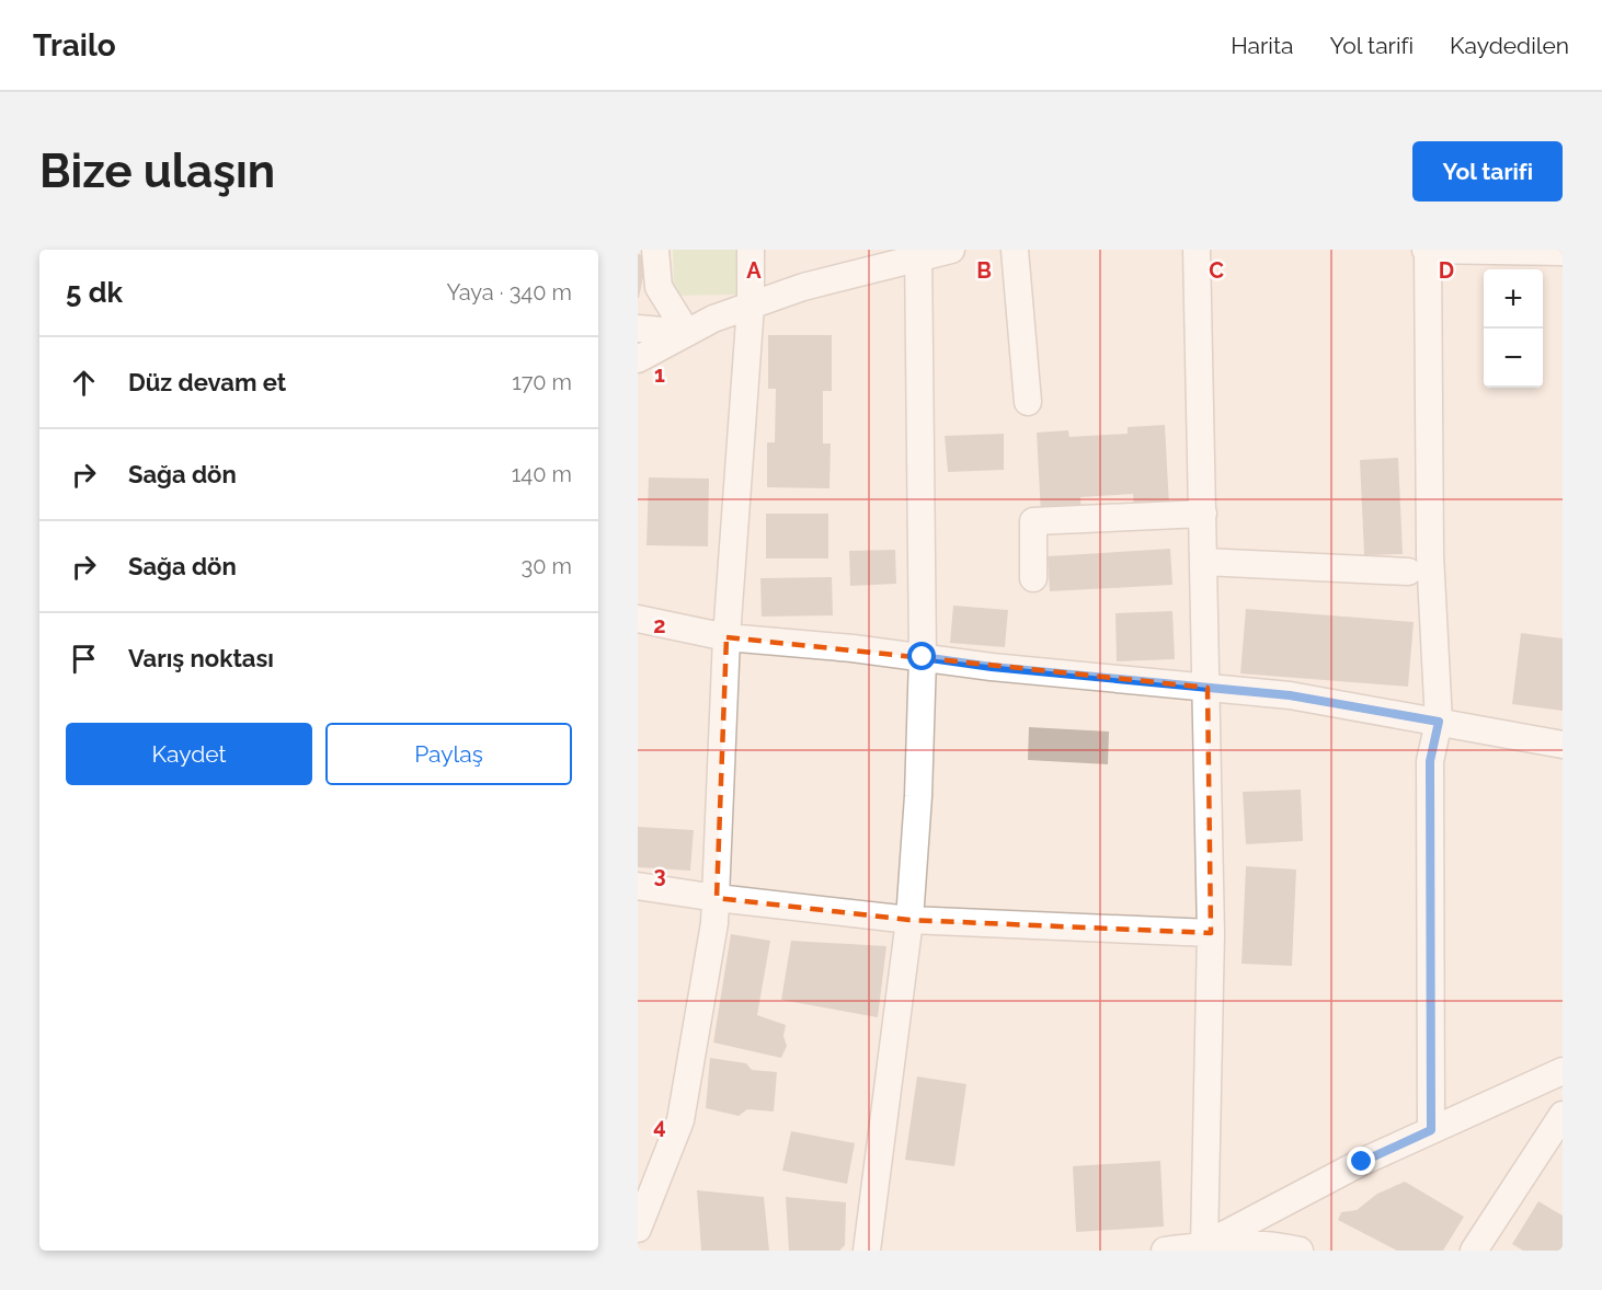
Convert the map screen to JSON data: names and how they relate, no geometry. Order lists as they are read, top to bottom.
{
  "page": {
    "header": "Trailo",
    "nav": ["Harita", "Yol tarifi", "Kaydedilen"],
    "buttons": [
      "Yol tarifi",
      ["Kaydet", "Paylaş"]
    ],
    "title": "Bize ulaşın",
    "heading": ["5 dk", "Yaya · 340 m"],
    "map_buttons": ["+", "−"],
    "list": [
      ["Düz devam et", "170 m"],
      ["Sağa dön", "140 m"],
      ["Sağa dön", "30 m"],
      "Varış noktası"
    ]
  },
  "grid": {
    "columns": [
      "A",
      "B",
      "C",
      "D"
    ],
    "rows": [
      "1",
      "2",
      "3",
      "4"
    ]
  }
}
